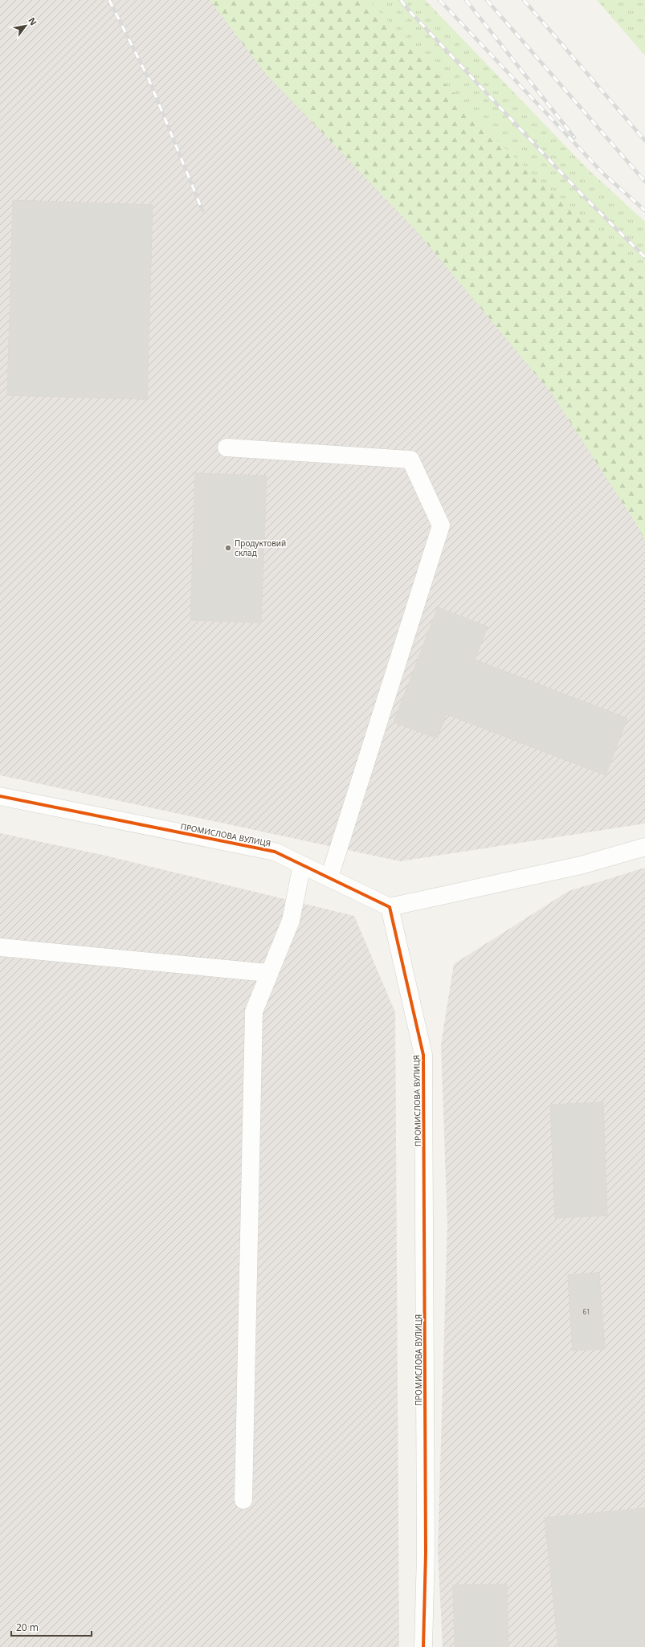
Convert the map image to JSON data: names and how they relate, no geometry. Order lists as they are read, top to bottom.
{
  "streets": {
    "street": ["ПРОМИСЛОВА ВУЛИЦЯ"]
  },
  "places": ["Продуктовий склад"],
  "house_numbers": ["61"],
  "scale_bar": "20 m",
  "north": "top right"
}
